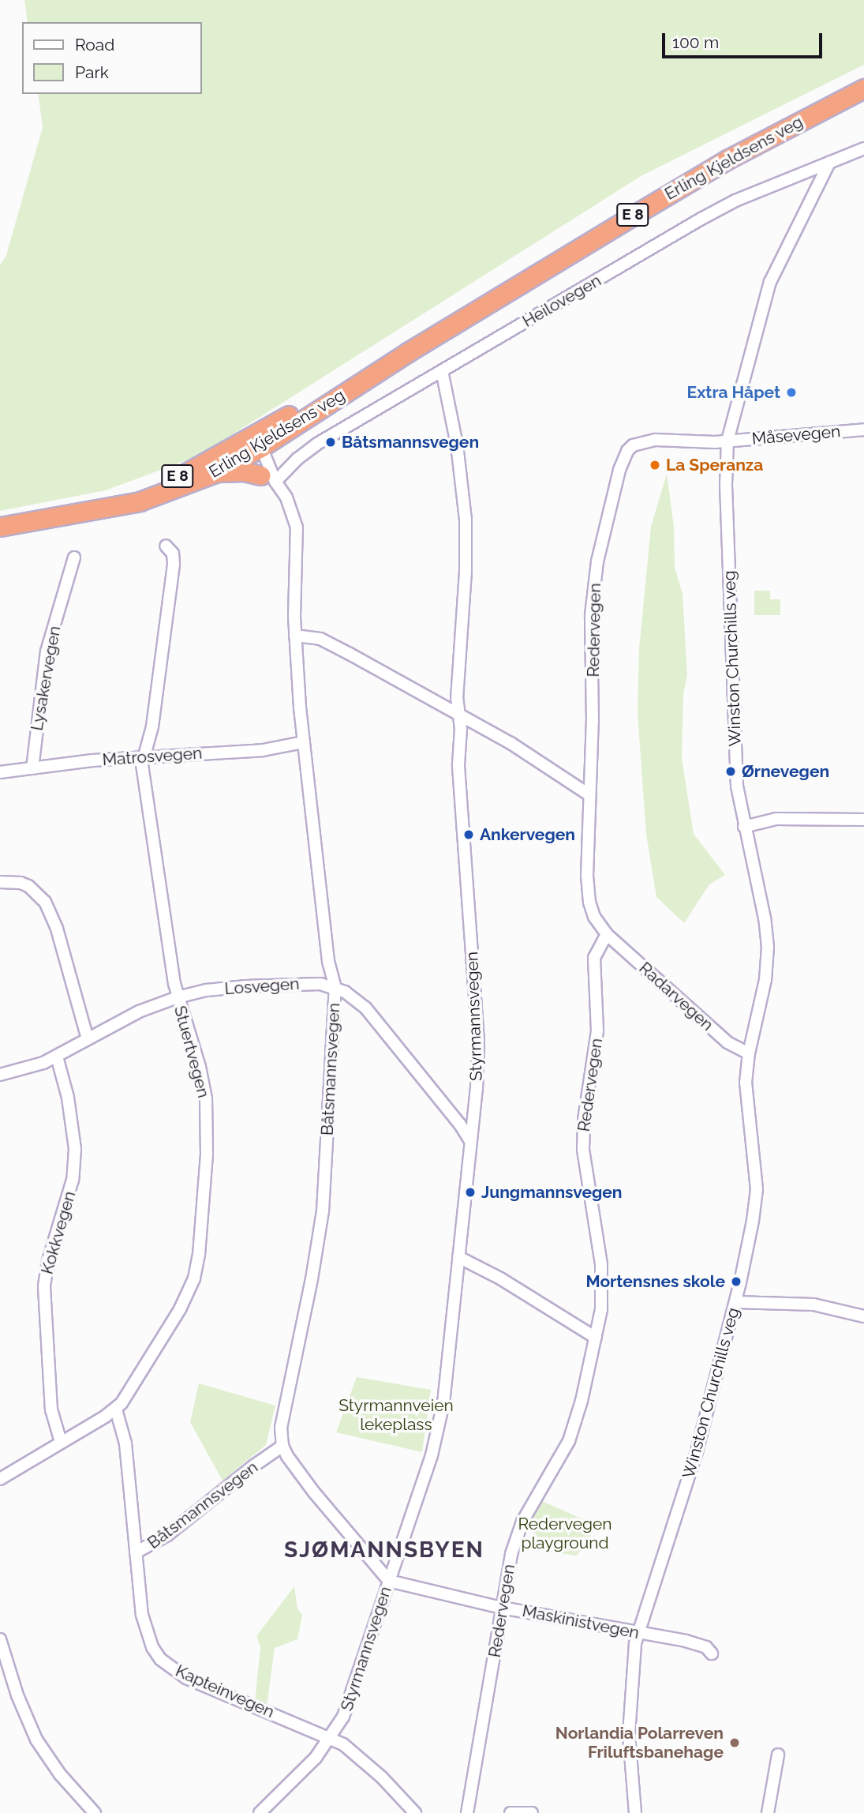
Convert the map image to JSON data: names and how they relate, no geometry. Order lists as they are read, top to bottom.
{
  "streets": {
    "highway": ["Erling Kjeldsens veg", "E 8"],
    "street": [
      "Heilovegen",
      "Måsevegen",
      "Redervegen",
      "Winston Churchills veg",
      "Lysakervegen",
      "Matrosvegen",
      "Losvegen",
      "Radarvegen",
      "Styrmannsvegen",
      "Stuertvegen",
      "Båtsmannsvegen",
      "Kokkvegen",
      "Maskinistvegen",
      "Kapteinvegen"
    ]
  },
  "crossings": [
    ["Erling Kjeldsens veg", "E 8"],
    ["Erling Kjeldsens veg", "Båtsmannsvegen"],
    ["E 8", "Heilovegen"],
    ["E 8", "Båtsmannsvegen"],
    ["Heilovegen", "Winston Churchills veg"],
    ["Heilovegen", "Styrmannsvegen"],
    ["Heilovegen", "Båtsmannsvegen"],
    ["Måsevegen", "Redervegen"],
    ["Måsevegen", "Winston Churchills veg"],
    ["Redervegen", "Winston Churchills veg"],
    ["Redervegen", "Radarvegen"],
    ["Redervegen", "Maskinistvegen"],
    ["Winston Churchills veg", "Radarvegen"],
    ["Winston Churchills veg", "Maskinistvegen"],
    ["Lysakervegen", "Matrosvegen"],
    ["Matrosvegen", "Stuertvegen"],
    ["Matrosvegen", "Båtsmannsvegen"],
    ["Losvegen", "Styrmannsvegen"],
    ["Losvegen", "Stuertvegen"],
    ["Losvegen", "Båtsmannsvegen"],
    ["Losvegen", "Kokkvegen"],
    ["Styrmannsvegen", "Maskinistvegen"],
    ["Styrmannsvegen", "Kapteinvegen"],
    ["Stuertvegen", "Kokkvegen"],
    ["Stuertvegen", "Kapteinvegen"],
    ["Båtsmannsvegen", "Kapteinvegen"]
  ],
  "districts": ["SJØMANNSBYEN"],
  "parks": ["Styrmannveien lekeplass", "Redervegen playground"],
  "places": [
    "Extra Håpet",
    "Båtsmannsvegen",
    "La Speranza",
    "Ørnevegen",
    "Ankervegen",
    "Jungmannsvegen",
    "Mortensnes skole",
    "Norlandia Polarreven Friluftsbanehage"
  ],
  "legend": ["Road", "Park"],
  "scale_bar": "100 m"
}
